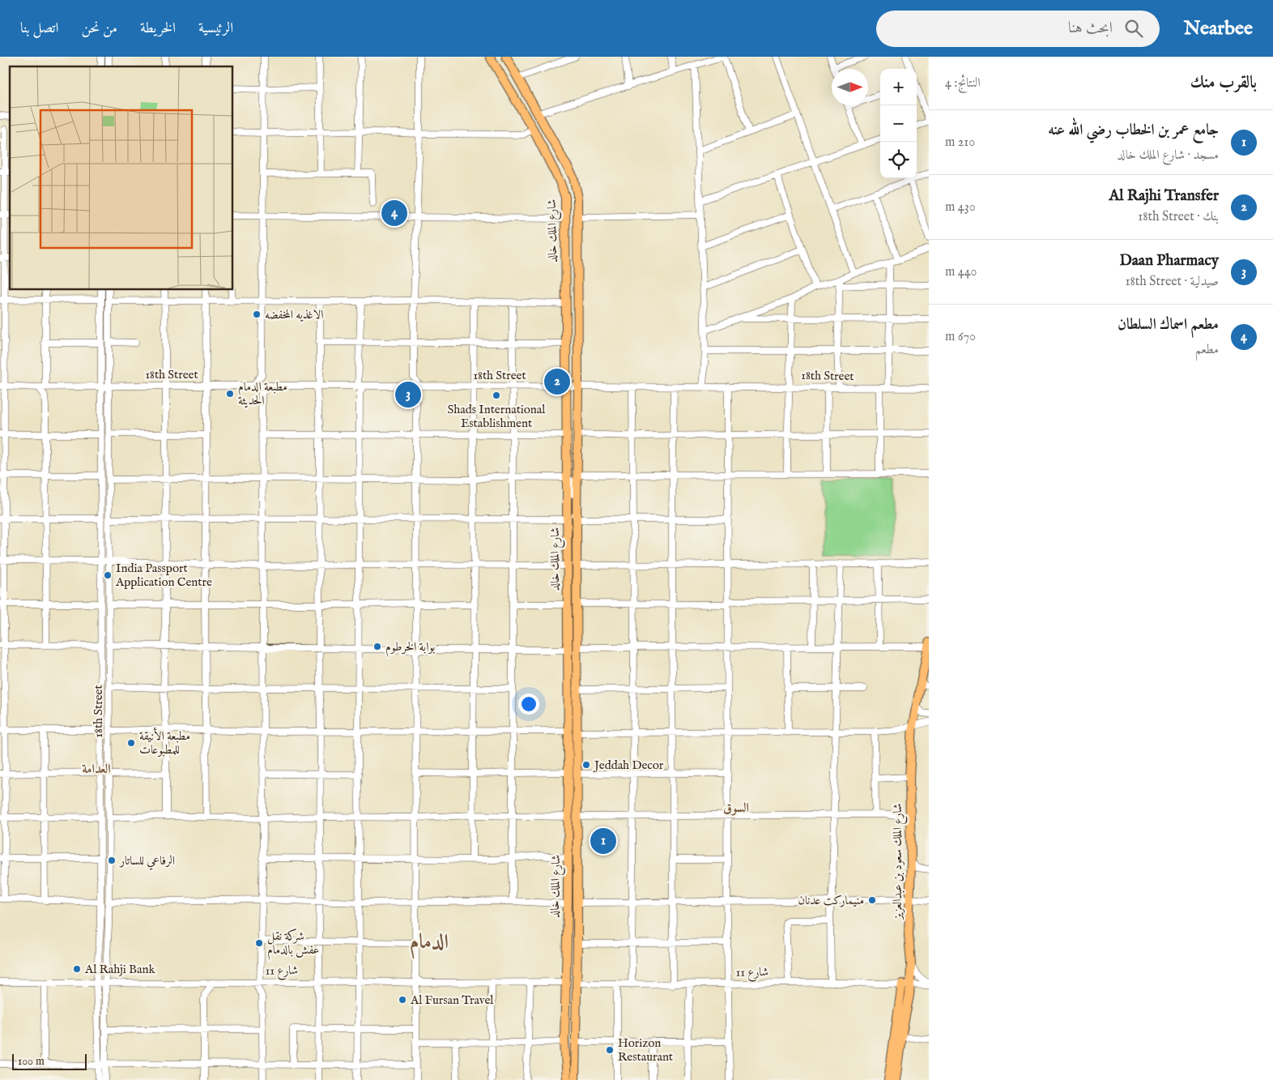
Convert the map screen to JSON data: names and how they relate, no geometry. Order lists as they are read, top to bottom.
{
  "streets": {
    "main road": ["شارع الملك خالد", "شارع الملك سعود بن عبدالعزيز"],
    "street": ["18th Street", "شارع 11"]
  },
  "crossings": [
    ["شارع الملك خالد", "18th Street"],
    ["شارع الملك خالد", "شارع 11"],
    ["18th Street", "شارع 11"],
    ["شارع الملك سعود بن عبدالعزيز", "شارع 11"]
  ],
  "districts": ["العدامة", "السوق", "الدمام"],
  "places": [
    "الاغذيه المخفضه",
    "مطبعة الدمام الحديثة",
    "Shads International Establishment",
    "India Passport Application Centre",
    "بوابة الخرطوم",
    "مطبعة الأنيقة للمطبوعات",
    "Jeddah Decor",
    "الرفاعي للساتار",
    "منيماركت عدنان",
    "شركة نقل عفش بالدمام",
    "Al Rahji Bank",
    "Al Fursan Travel",
    "Horizon Restaurant"
  ],
  "scale_bar": "100 m",
  "north": "right",
  "page": {
    "header": "Nearbee",
    "search": "ابحث هنا",
    "nav": [
      "الرئيسية",
      "الخريطة",
      "من نحن",
      "اتصل بنا"
    ],
    "heading": ["بالقرب منك", "النتائج: 4"],
    "map_buttons": ["+", "−"],
    "list": [
      {
        "mark": "1",
        "name": "جامع عمر بن الخطاب رضي الله عنه",
        "note": "مسجد · شارع الملك خالد",
        "value": "210 m"
      },
      {
        "mark": "2",
        "name": "Al Rajhi Transfer",
        "note": "بنك · 18th Street",
        "value": "430 m"
      },
      {
        "mark": "3",
        "name": "Daan Pharmacy",
        "note": "صيدلية · 18th Street",
        "value": "440 m"
      },
      {
        "mark": "4",
        "name": "مطعم اسماك السلطان",
        "note": "مطعم",
        "value": "670 m"
      }
    ],
    "pins": [
      "4",
      "2",
      "3",
      "1"
    ],
    "scale": "100 m"
  }
}
